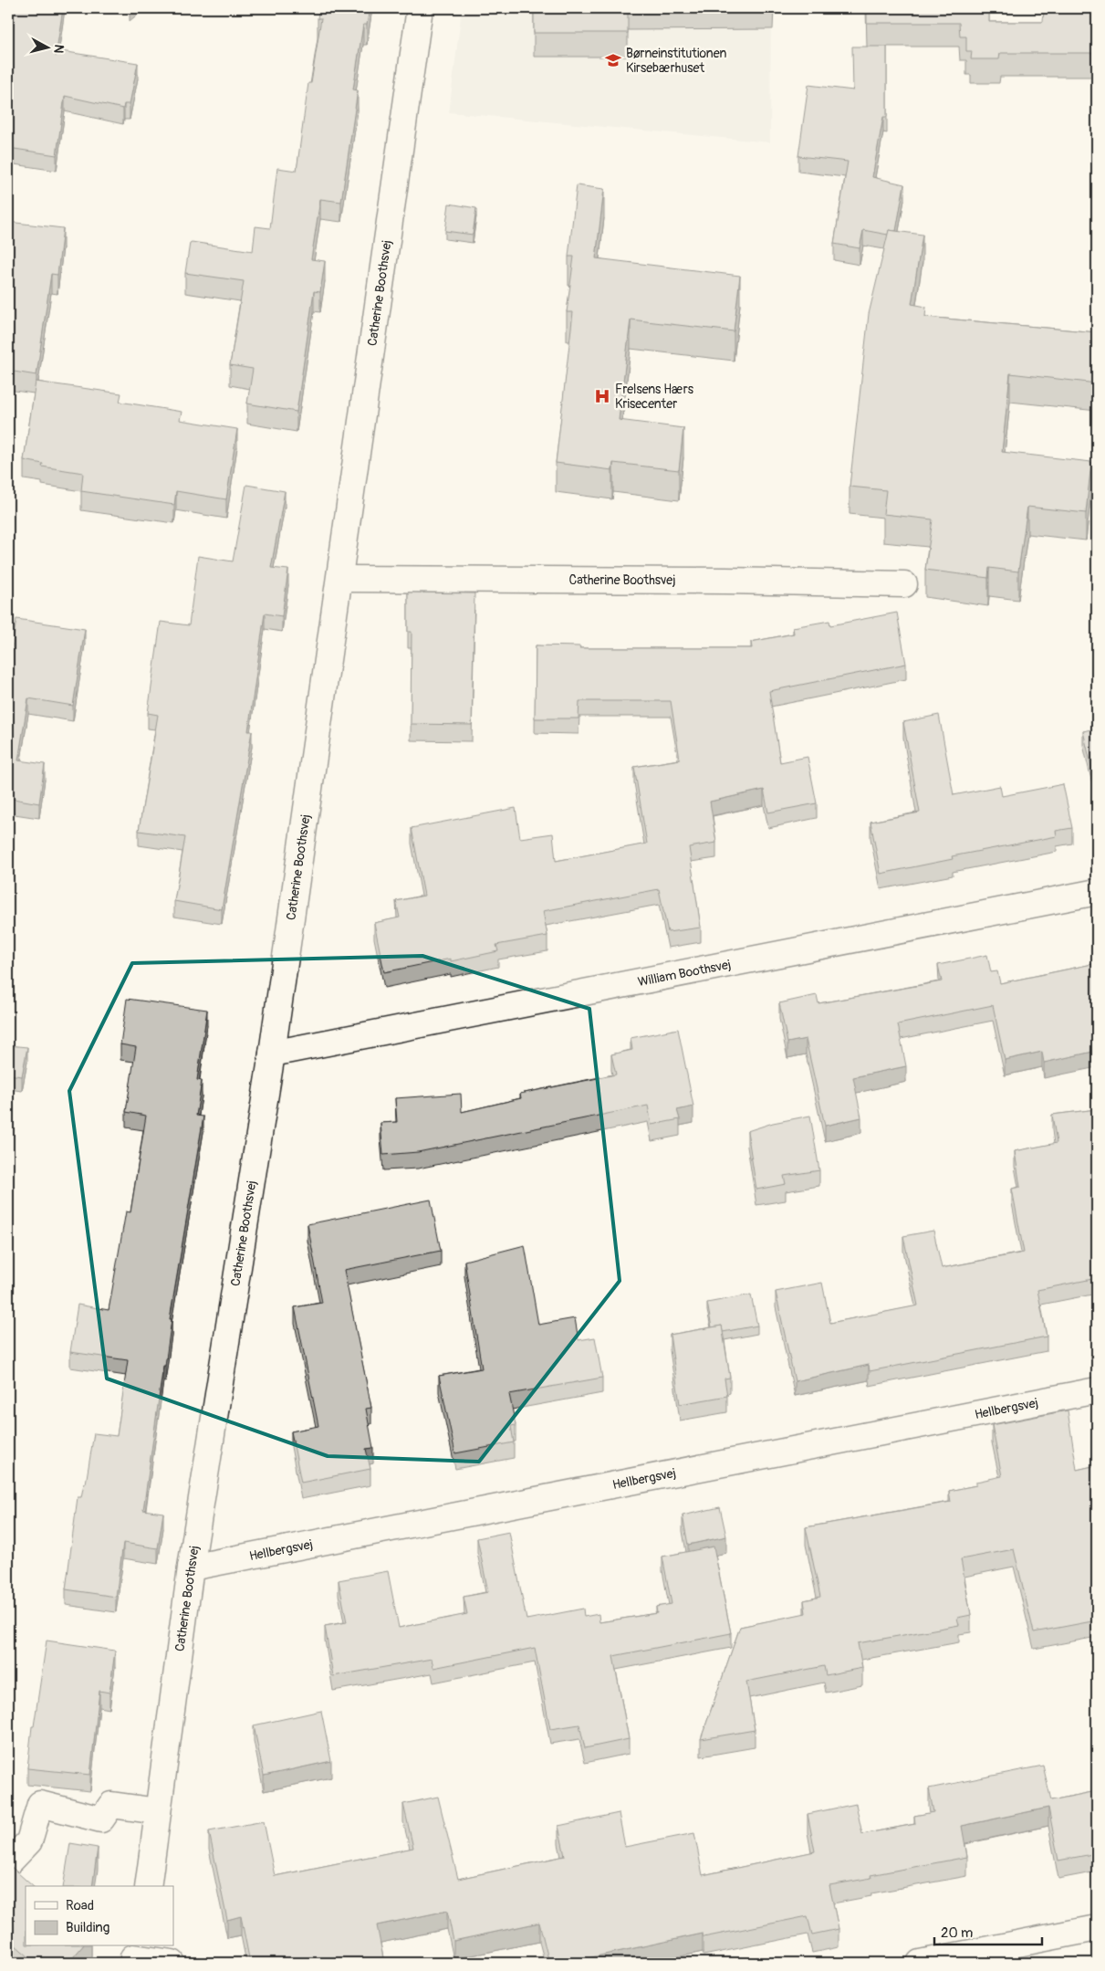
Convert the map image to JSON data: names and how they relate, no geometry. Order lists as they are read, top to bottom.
{
  "streets": {
    "street": ["Catherine Boothsvej", "William Boothsvej", "Hellbergsvej"]
  },
  "crossings": [
    ["Catherine Boothsvej", "William Boothsvej"],
    ["Catherine Boothsvej", "Hellbergsvej"]
  ],
  "places": {
    "school or university": ["Børneinstitutionen Kirsebærhuset"],
    "hospital": ["Frelsens Hærs Krisecenter"]
  },
  "legend": ["Road", "Building"],
  "scale_bar": "20 m",
  "north": "right"
}
